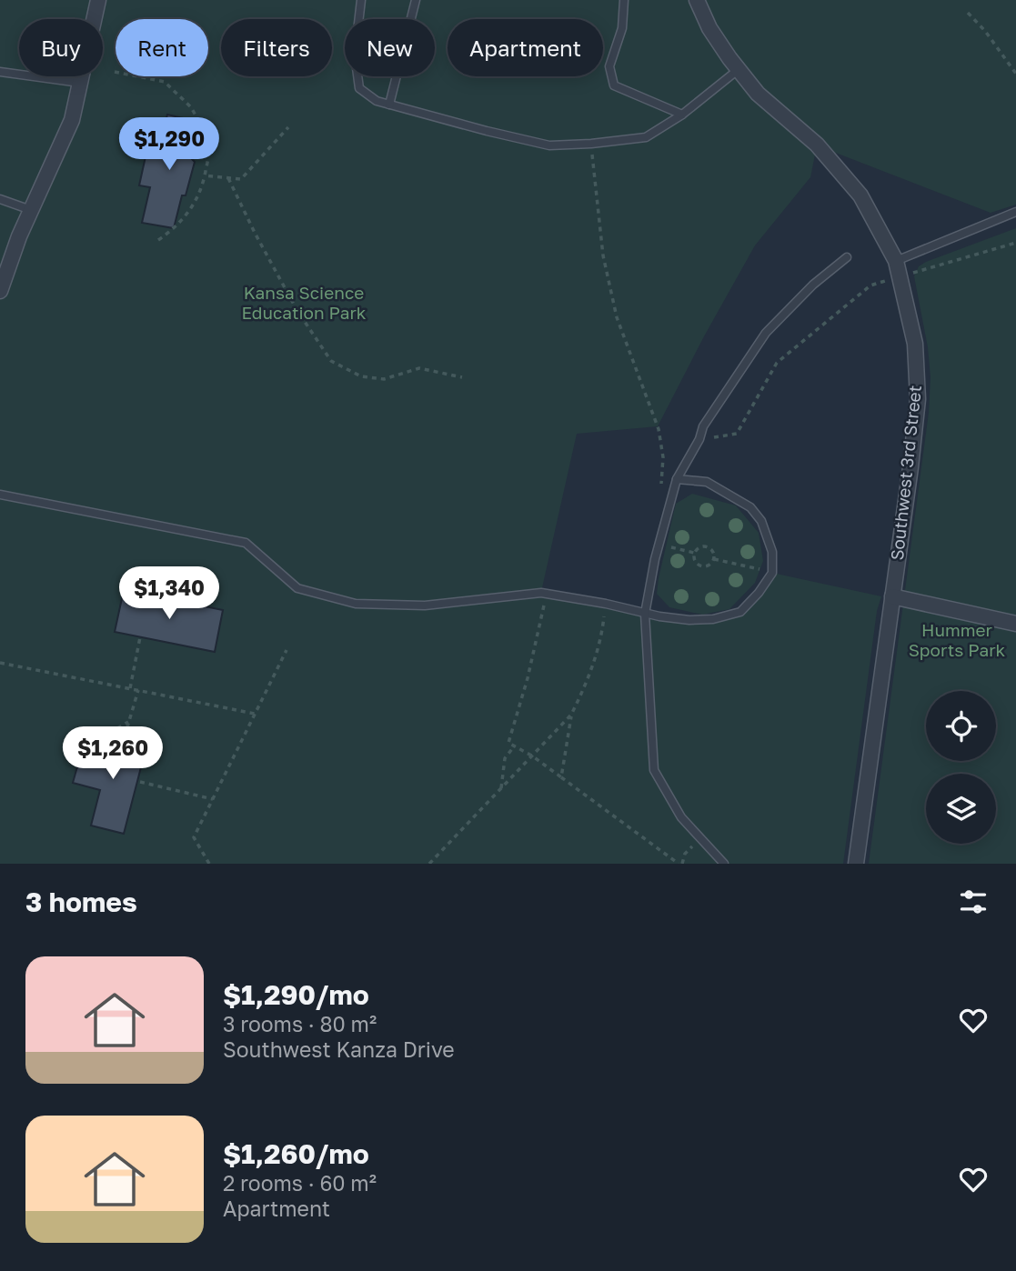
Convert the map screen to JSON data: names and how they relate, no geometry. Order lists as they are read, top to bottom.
{
  "streets": {
    "street": ["Southwest 3rd Street"]
  },
  "parks": ["Kansa Science Education Park", "Hummer Sports Park"],
  "page": {
    "chip": [
      "Buy",
      "Rent",
      "Filters",
      "New",
      "Apartment"
    ],
    "price": ["$1,290", "$1,340", "$1,260"],
    "heading": "3 homes",
    "list": [
      {
        "name": "$1,290/mo",
        "note": "3 rooms · 80 m² · Southwest Kanza Drive"
      },
      {
        "name": "$1,260/mo",
        "note": "2 rooms · 60 m² · Apartment"
      }
    ]
  }
}
